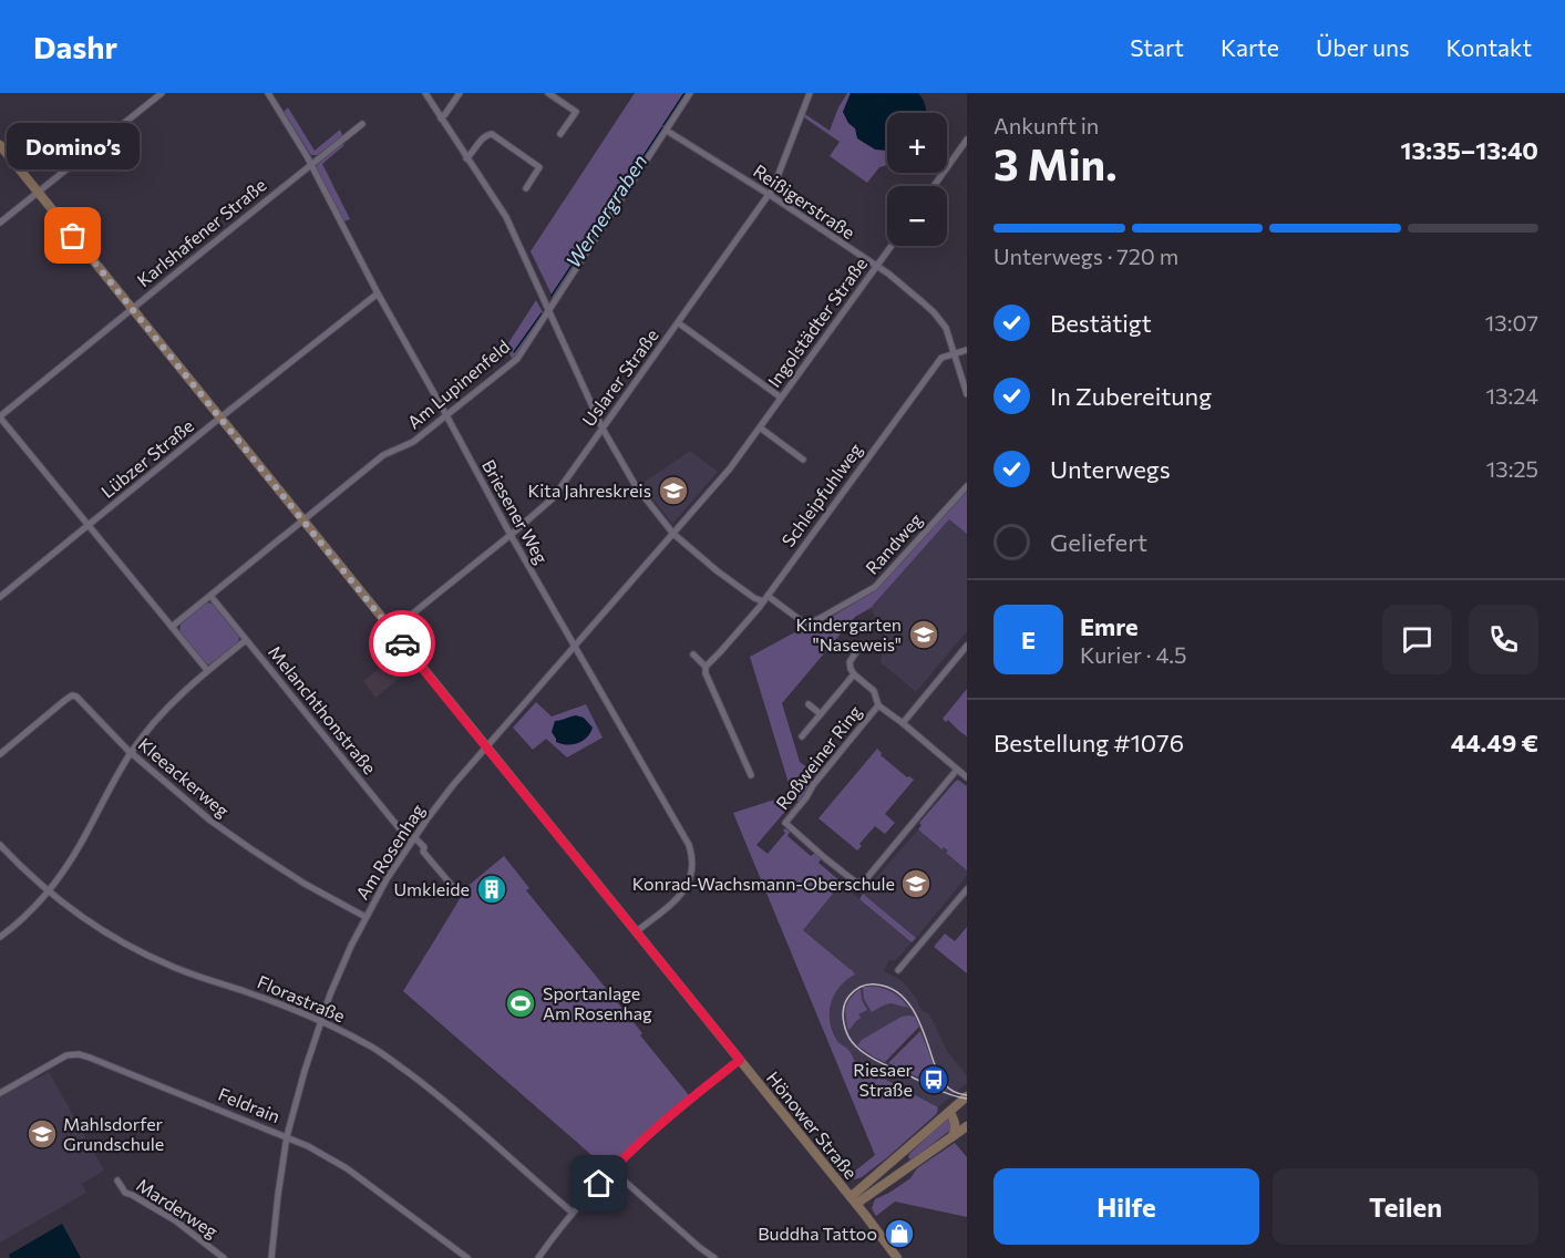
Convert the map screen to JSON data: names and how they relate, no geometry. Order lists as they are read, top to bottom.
{
  "streets": {
    "main road": ["Hönower Straße"],
    "street": [
      "Reißigerstraße",
      "Karlshafener Straße",
      "Ingolstädter Straße",
      "Uslarer Straße",
      "Am Lupinenfeld",
      "Lübzer Straße",
      "Schleipfuhlweg",
      "Briesener Weg",
      "Randweg",
      "Melanchthonstraße",
      "Roßweiner Ring",
      "Kleeackerweg",
      "Am Rosenhag",
      "Florastraße",
      "Feldrain",
      "Marderweg"
    ]
  },
  "crossings": [
    ["Reißigerstraße", "Ingolstädter Straße"],
    ["Reißigerstraße", "Uslarer Straße"],
    ["Reißigerstraße", "Am Lupinenfeld"],
    ["Reißigerstraße", "Schleipfuhlweg"],
    ["Karlshafener Straße", "Briesener Weg"],
    ["Karlshafener Straße", "Hönower Straße"],
    ["Ingolstädter Straße", "Randweg"],
    ["Ingolstädter Straße", "Am Rosenhag"],
    ["Uslarer Straße", "Briesener Weg"],
    ["Uslarer Straße", "Randweg"],
    ["Uslarer Straße", "Hönower Straße"],
    ["Am Lupinenfeld", "Briesener Weg"],
    ["Am Lupinenfeld", "Randweg"],
    ["Am Lupinenfeld", "Melanchthonstraße"],
    ["Am Lupinenfeld", "Hönower Straße"],
    ["Lübzer Straße", "Briesener Weg"],
    ["Lübzer Straße", "Hönower Straße"],
    ["Schleipfuhlweg", "Randweg"],
    ["Briesener Weg", "Am Rosenhag"],
    ["Briesener Weg", "Hönower Straße"],
    ["Randweg", "Am Rosenhag"],
    ["Melanchthonstraße", "Am Rosenhag"],
    ["Kleeackerweg", "Am Rosenhag"],
    ["Am Rosenhag", "Florastraße"],
    ["Am Rosenhag", "Feldrain"],
    ["Am Rosenhag", "Hönower Straße"]
  ],
  "water": ["Wernergraben"],
  "places": {
    "other": ["Domino’s"],
    "school or university": [
      "Kita Jahreskreis",
      "Kindergarten \"Naseweis\"",
      "Konrad-Wachsmann-Oberschule",
      "Mahlsdorfer Grundschule"
    ],
    "building": ["Umkleide"],
    "sports": ["Sportanlage Am Rosenhag"],
    "bus stop": ["Riesaer Straße"],
    "shop": ["Buddha Tattoo"]
  },
  "page": {
    "header": "Dashr",
    "nav": [
      "Start",
      "Karte",
      "Über uns",
      "Kontakt"
    ],
    "heading": ["3 Min.", "Ankunft in", "13:35–13:40"],
    "panel": [
      "Emre",
      "Kurier · 4.5",
      "Bestellung #1076",
      "44.49 €"
    ],
    "map_buttons": ["+", "−"],
    "bubble": "Domino’s",
    "bar": "Unterwegs · 720 m",
    "list": [
      ["Bestätigt", "13:07"],
      ["In Zubereitung", "13:24"],
      ["Unterwegs", "13:25"],
      "Geliefert"
    ],
    "round": "E",
    "buttons": ["Hilfe", "Teilen"]
  }
}
